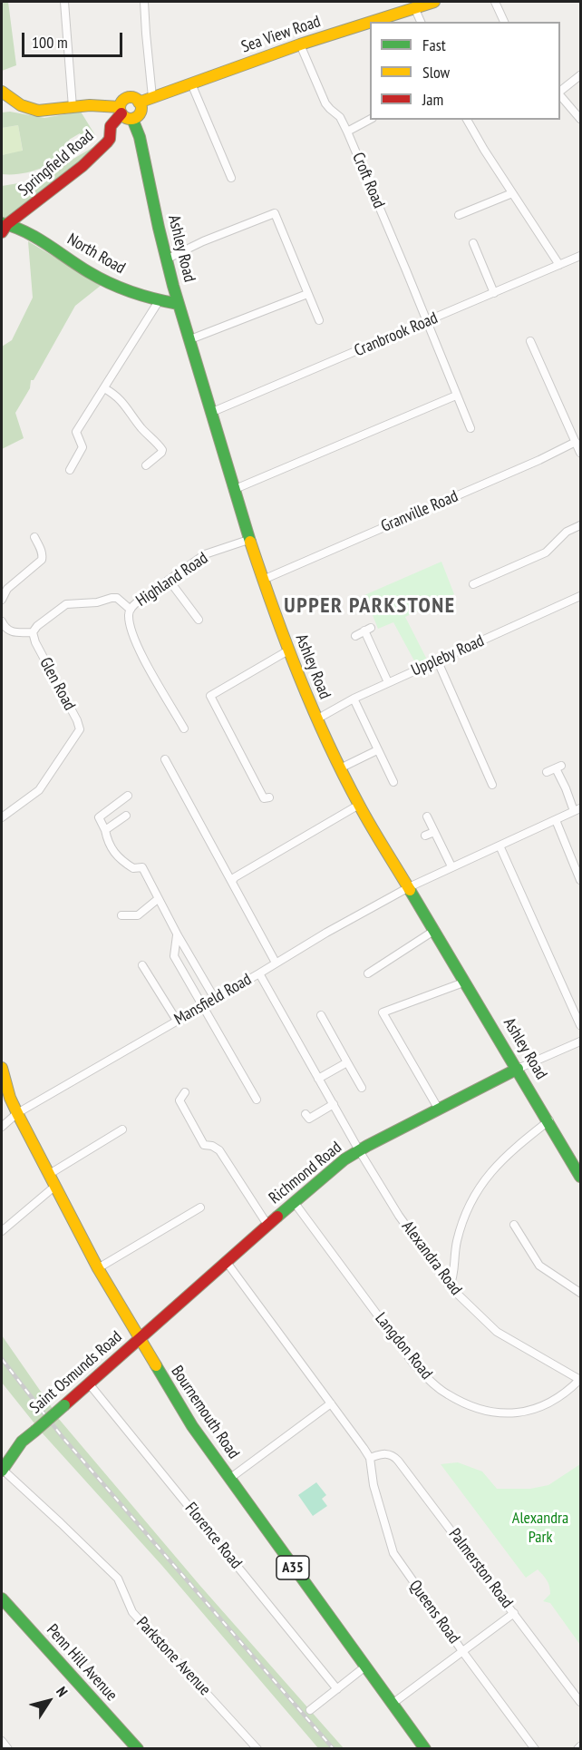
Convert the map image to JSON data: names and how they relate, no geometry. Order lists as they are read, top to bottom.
{
  "streets": {
    "main road": [
      "Sea View Road",
      "Springfield Road",
      "Ashley Road",
      "North Road",
      "Richmond Road",
      "Saint Osmunds Road",
      "Bournemouth Road",
      "A35",
      "Penn Hill Avenue"
    ],
    "street": [
      "Croft Road",
      "Cranbrook Road",
      "Granville Road",
      "Highland Road",
      "Uppleby Road",
      "Glen Road",
      "Mansfield Road",
      "Alexandra Road",
      "Langdon Road",
      "Florence Road",
      "Palmerston Road",
      "Queens Road",
      "Parkstone Avenue"
    ]
  },
  "crossings": [
    ["Sea View Road", "Springfield Road"],
    ["Sea View Road", "Croft Road"],
    ["Sea View Road", "Ashley Road"],
    ["Springfield Road", "Ashley Road"],
    ["Springfield Road", "North Road"],
    ["Croft Road", "Cranbrook Road"],
    ["Ashley Road", "North Road"],
    ["Ashley Road", "Cranbrook Road"],
    ["Ashley Road", "Granville Road"],
    ["Ashley Road", "Highland Road"],
    ["Ashley Road", "Uppleby Road"],
    ["Ashley Road", "Mansfield Road"],
    ["Ashley Road", "Richmond Road"],
    ["Mansfield Road", "Alexandra Road"],
    ["Mansfield Road", "Bournemouth Road"],
    ["Richmond Road", "Alexandra Road"],
    ["Richmond Road", "Langdon Road"],
    ["Richmond Road", "Saint Osmunds Road"],
    ["Richmond Road", "Bournemouth Road"],
    ["Alexandra Road", "Langdon Road"],
    ["Saint Osmunds Road", "Bournemouth Road"],
    ["Saint Osmunds Road", "Florence Road"],
    ["Saint Osmunds Road", "Parkstone Avenue"],
    ["Palmerston Road", "Queens Road"]
  ],
  "districts": ["UPPER PARKSTONE"],
  "parks": ["Alexandra Park"],
  "legend": ["Fast", "Slow", "Jam"],
  "scale_bar": "100 m",
  "north": "top right"
}
